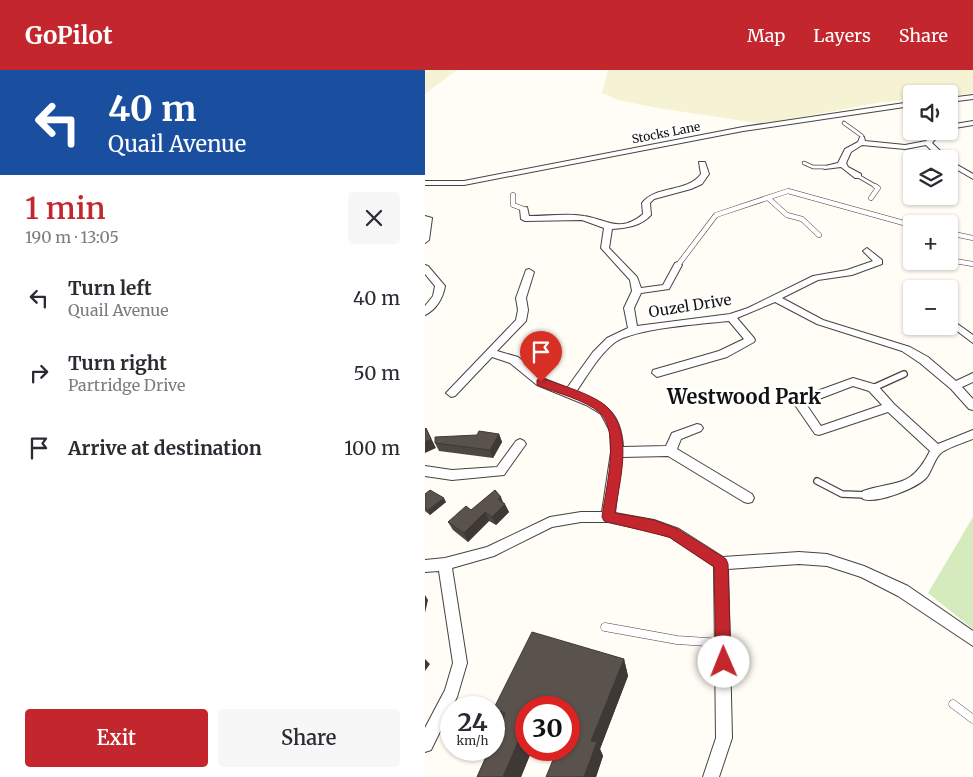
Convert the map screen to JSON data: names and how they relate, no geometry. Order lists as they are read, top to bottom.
{
  "streets": {
    "street": ["Stocks Lane", "Ouzel Drive"]
  },
  "districts": ["Westwood Park"],
  "page": {
    "header": "GoPilot",
    "nav": ["Map", "Layers", "Share"],
    "turn": ["40 m", "Quail Avenue"],
    "map_buttons": ["+", "−"],
    "heading": ["1 min", "190 m · 13:05"],
    "list": [
      {
        "name": "Turn left",
        "note": "Quail Avenue",
        "value": "40 m"
      },
      {
        "name": "Turn right",
        "note": "Partridge Drive",
        "value": "50 m"
      },
      {
        "name": "Arrive at destination",
        "value": "100 m"
      }
    ],
    "speed": "24 km/h",
    "limit": "30",
    "buttons": ["Exit", "Share"]
  }
}
